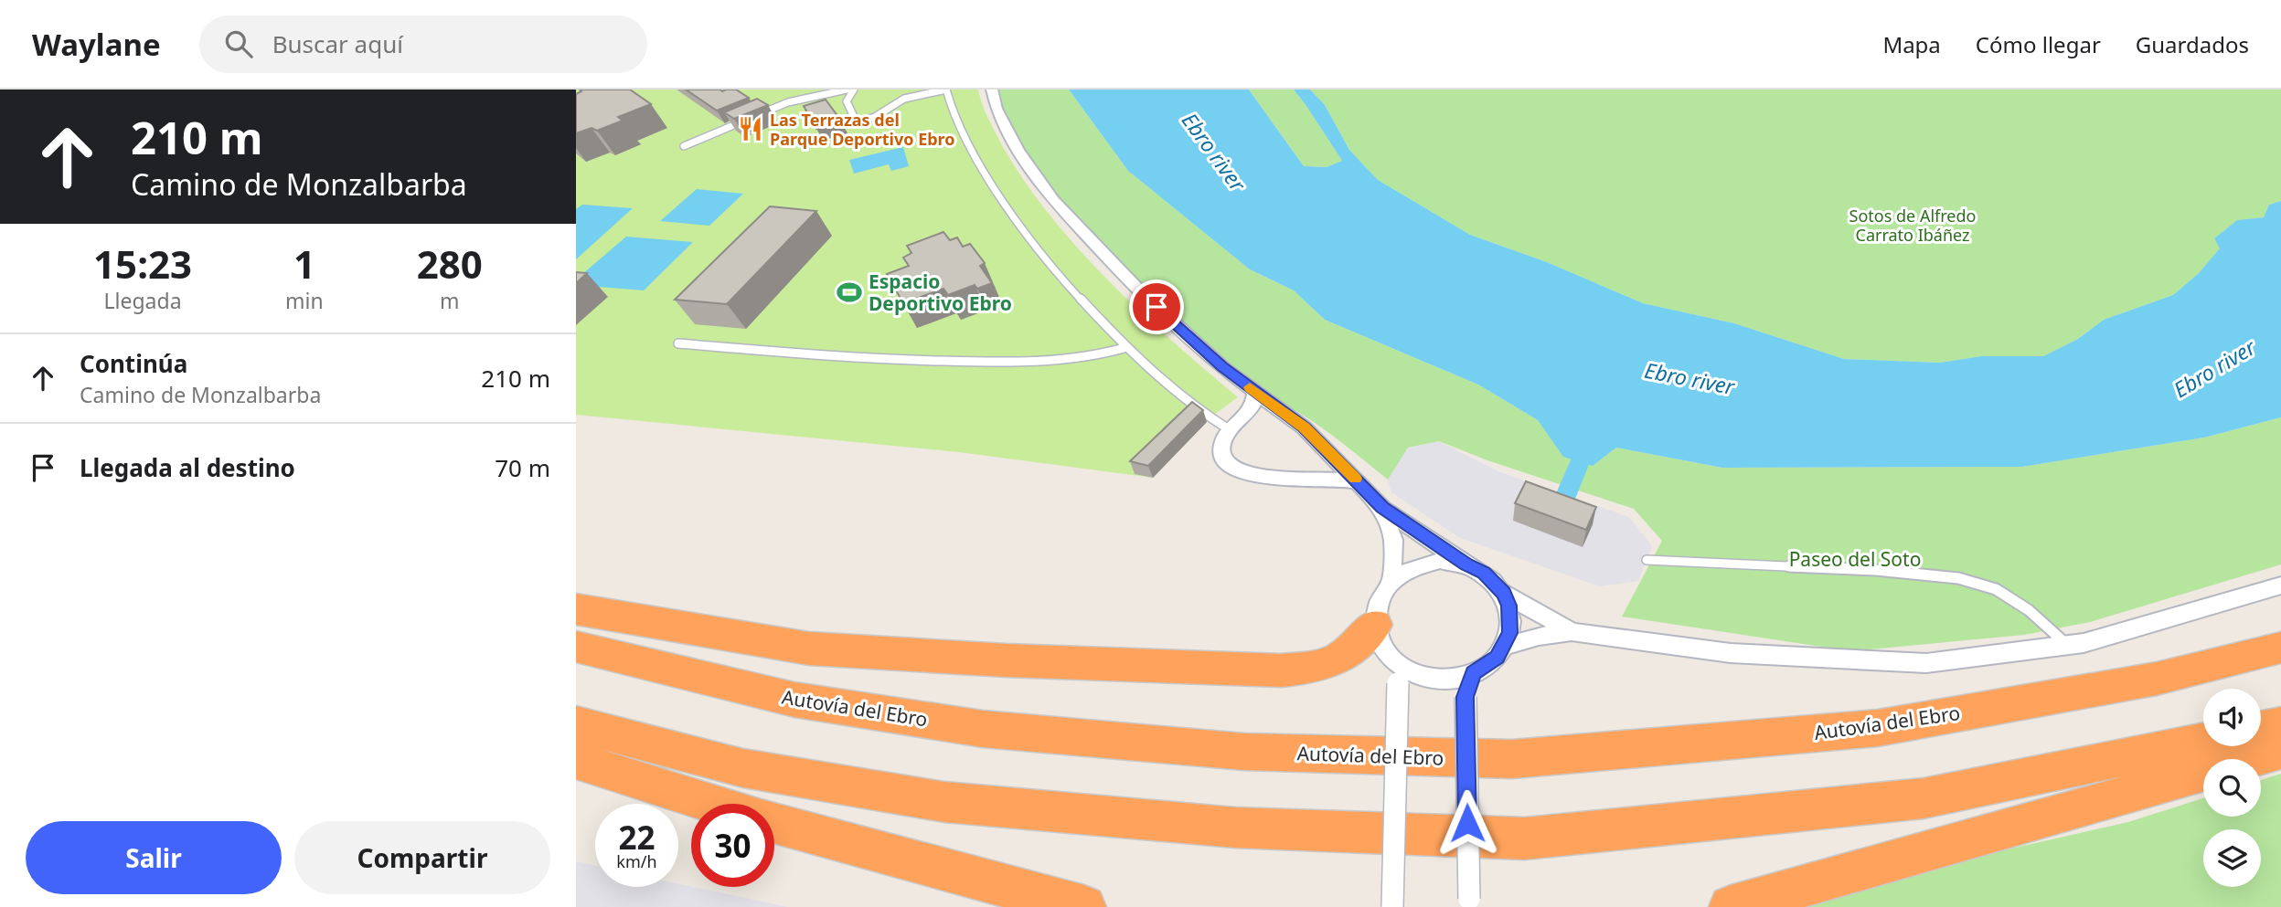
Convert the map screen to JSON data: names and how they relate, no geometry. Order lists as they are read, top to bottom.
{
  "streets": {
    "highway": ["Autovía del Ebro"]
  },
  "water": ["Ebro river"],
  "parks": ["Sotos de Alfredo Carrato Ibáñez", "Paseo del Soto"],
  "places": {
    "restaurant": ["Las Terrazas del Parque Deportivo Ebro"],
    "sports": ["Espacio Deportivo Ebro"]
  },
  "page": {
    "header": "Waylane",
    "search": "Buscar aquí",
    "nav": ["Mapa", "Cómo llegar", "Guardados"],
    "turn": ["210 m", "Camino de Monzalbarba"],
    "eta": [
      "15:23",
      "Llegada",
      "1",
      "min",
      "280",
      "m"
    ],
    "list": [
      {
        "name": "Continúa",
        "note": "Camino de Monzalbarba",
        "value": "210 m"
      },
      {
        "name": "Llegada al destino",
        "value": "70 m"
      }
    ],
    "speed": "22 km/h",
    "limit": "30",
    "buttons": ["Salir", "Compartir"]
  }
}
